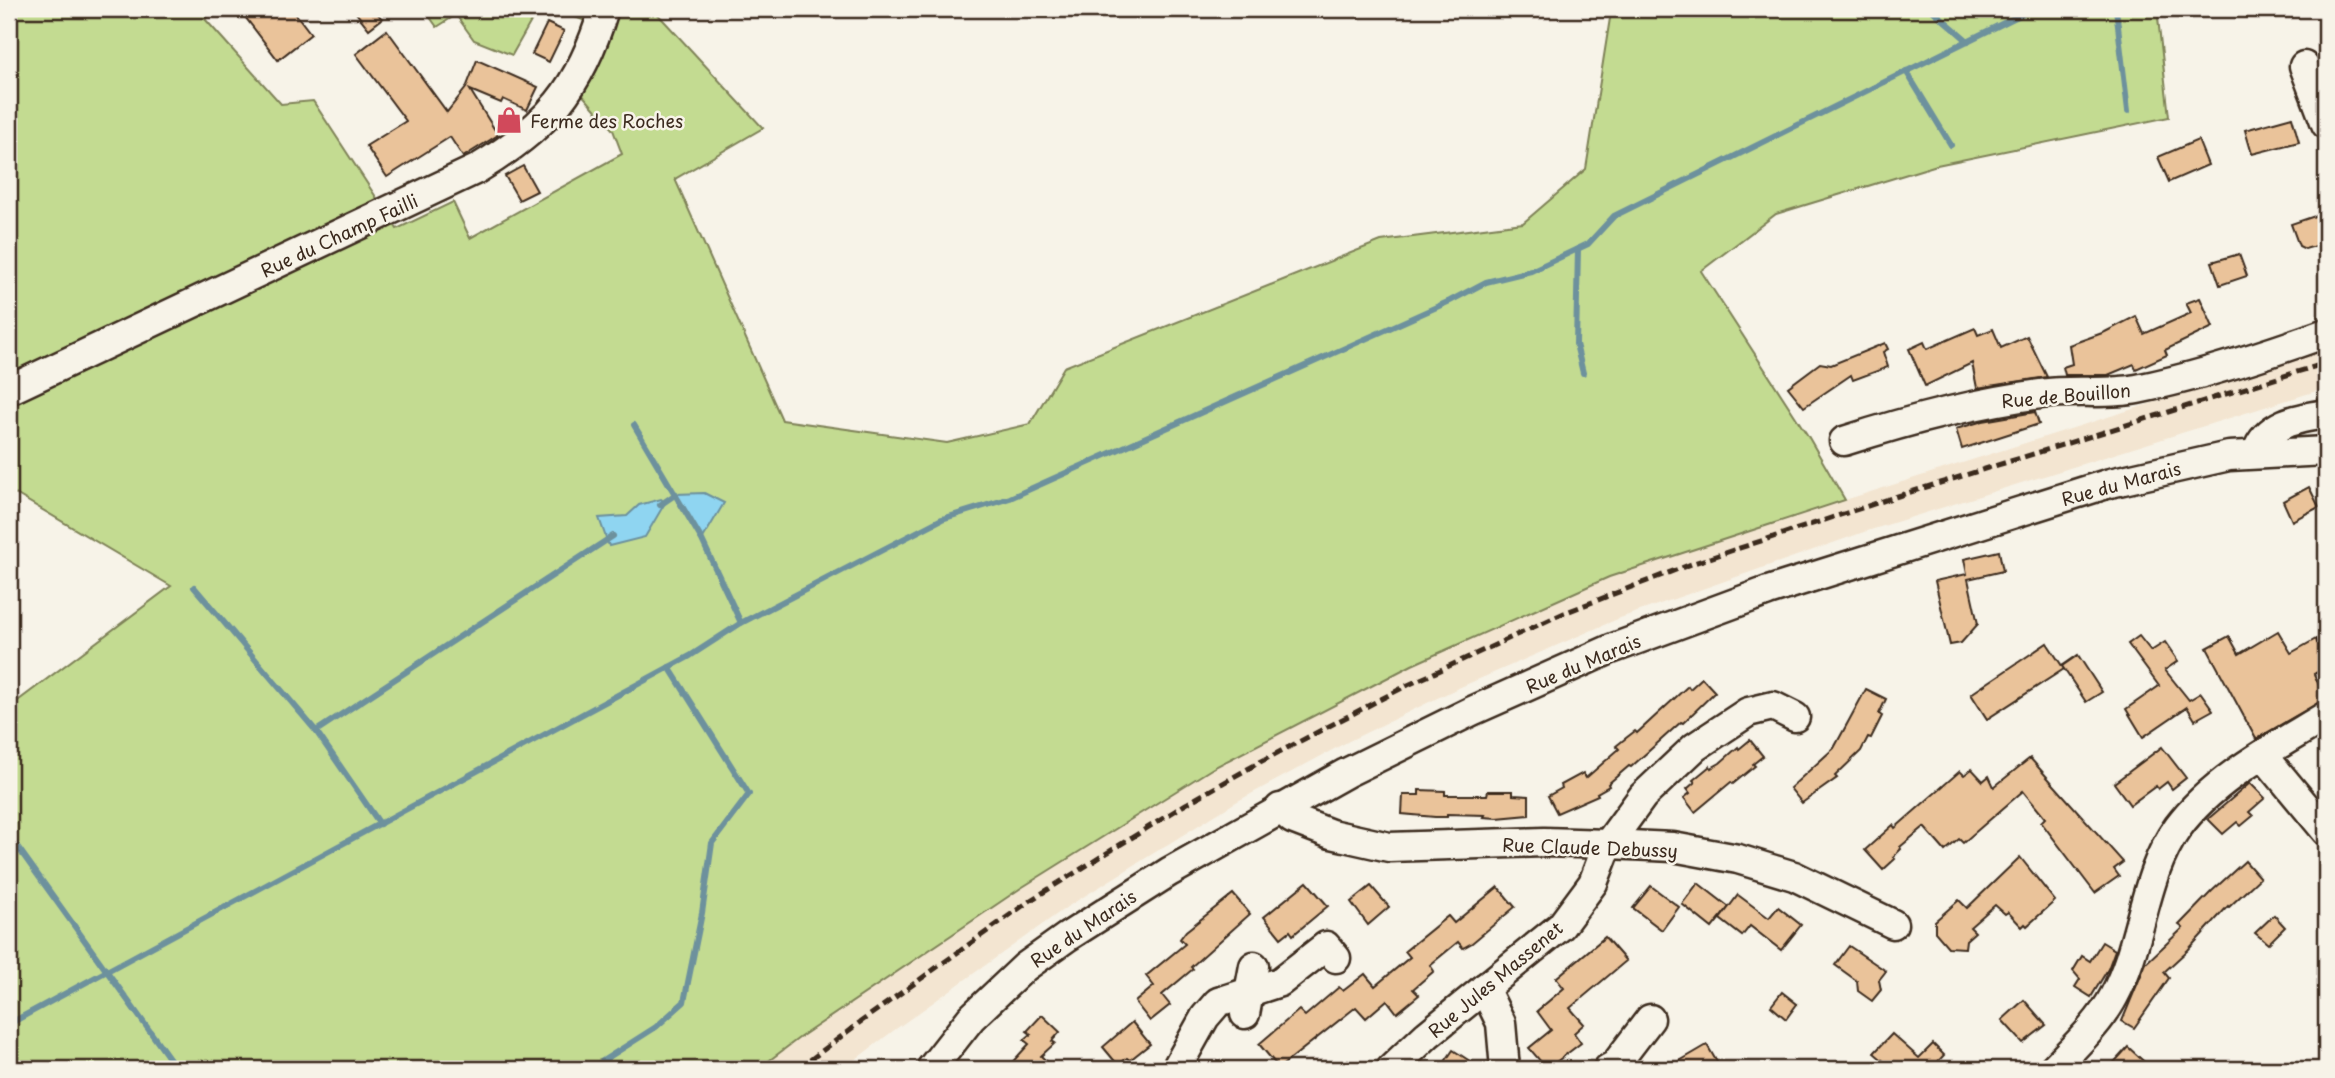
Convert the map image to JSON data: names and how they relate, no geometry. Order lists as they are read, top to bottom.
{
  "streets": {
    "street": [
      "Rue du Champ Failli",
      "Rue de Bouillon",
      "Rue du Marais",
      "Rue Claude Debussy",
      "Rue Jules Massenet"
    ]
  },
  "crossings": [
    ["Rue du Marais", "Rue Claude Debussy"],
    ["Rue Claude Debussy", "Rue Jules Massenet"]
  ],
  "places": {
    "shop": ["Ferme des Roches"]
  }
}
